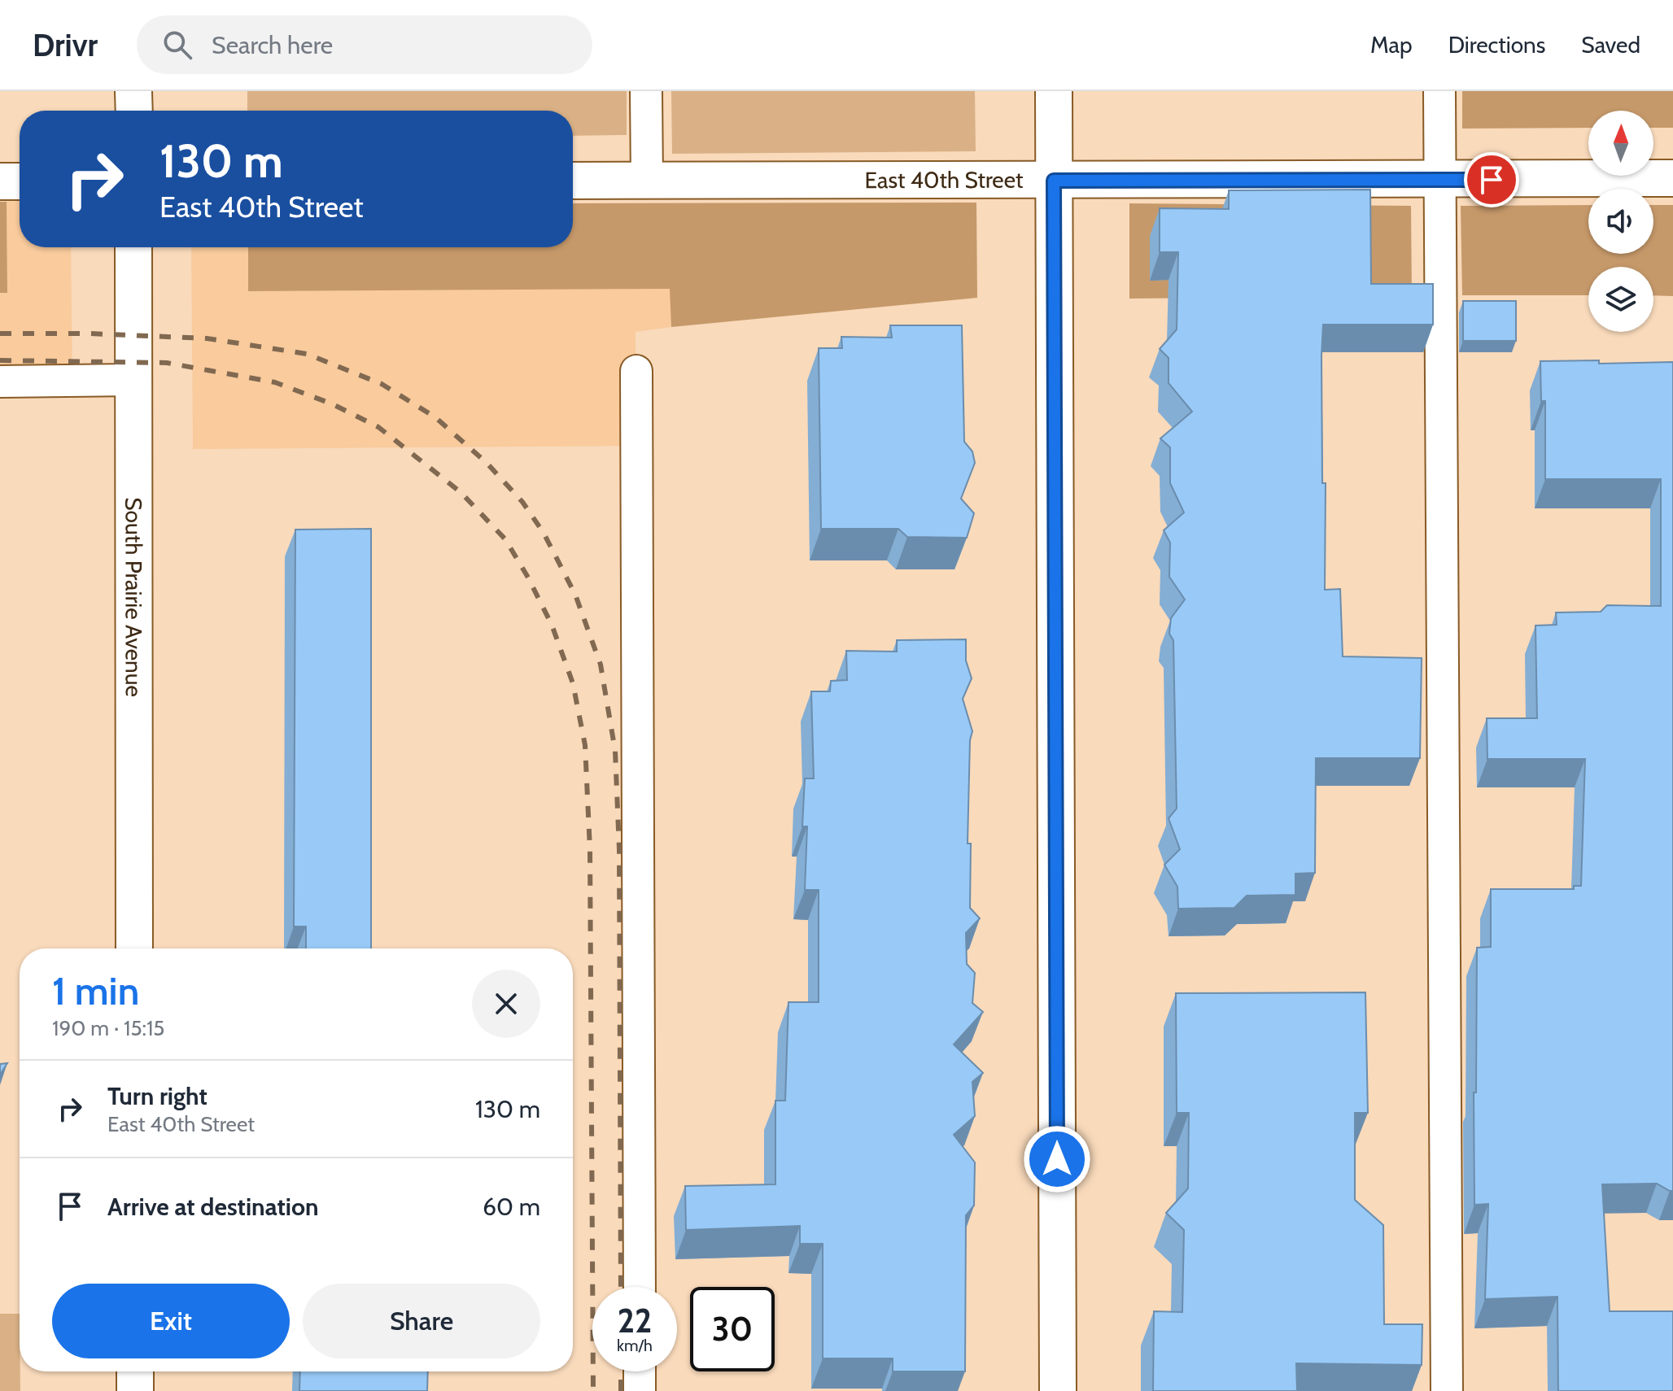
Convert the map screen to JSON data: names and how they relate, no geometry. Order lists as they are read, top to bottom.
{
  "streets": {
    "street": ["East 40th Street", "South Prairie Avenue"]
  },
  "north": "top",
  "page": {
    "header": "Drivr",
    "search": "Search here",
    "nav": ["Map", "Directions", "Saved"],
    "turn": ["130 m", "East 40th Street"],
    "heading": ["1 min", "190 m · 15:15"],
    "list": [
      {
        "name": "Turn right",
        "note": "East 40th Street",
        "value": "130 m"
      },
      {
        "name": "Arrive at destination",
        "value": "60 m"
      }
    ],
    "buttons": ["Exit", "Share"],
    "speed": "22 km/h",
    "limit": "30"
  }
}
